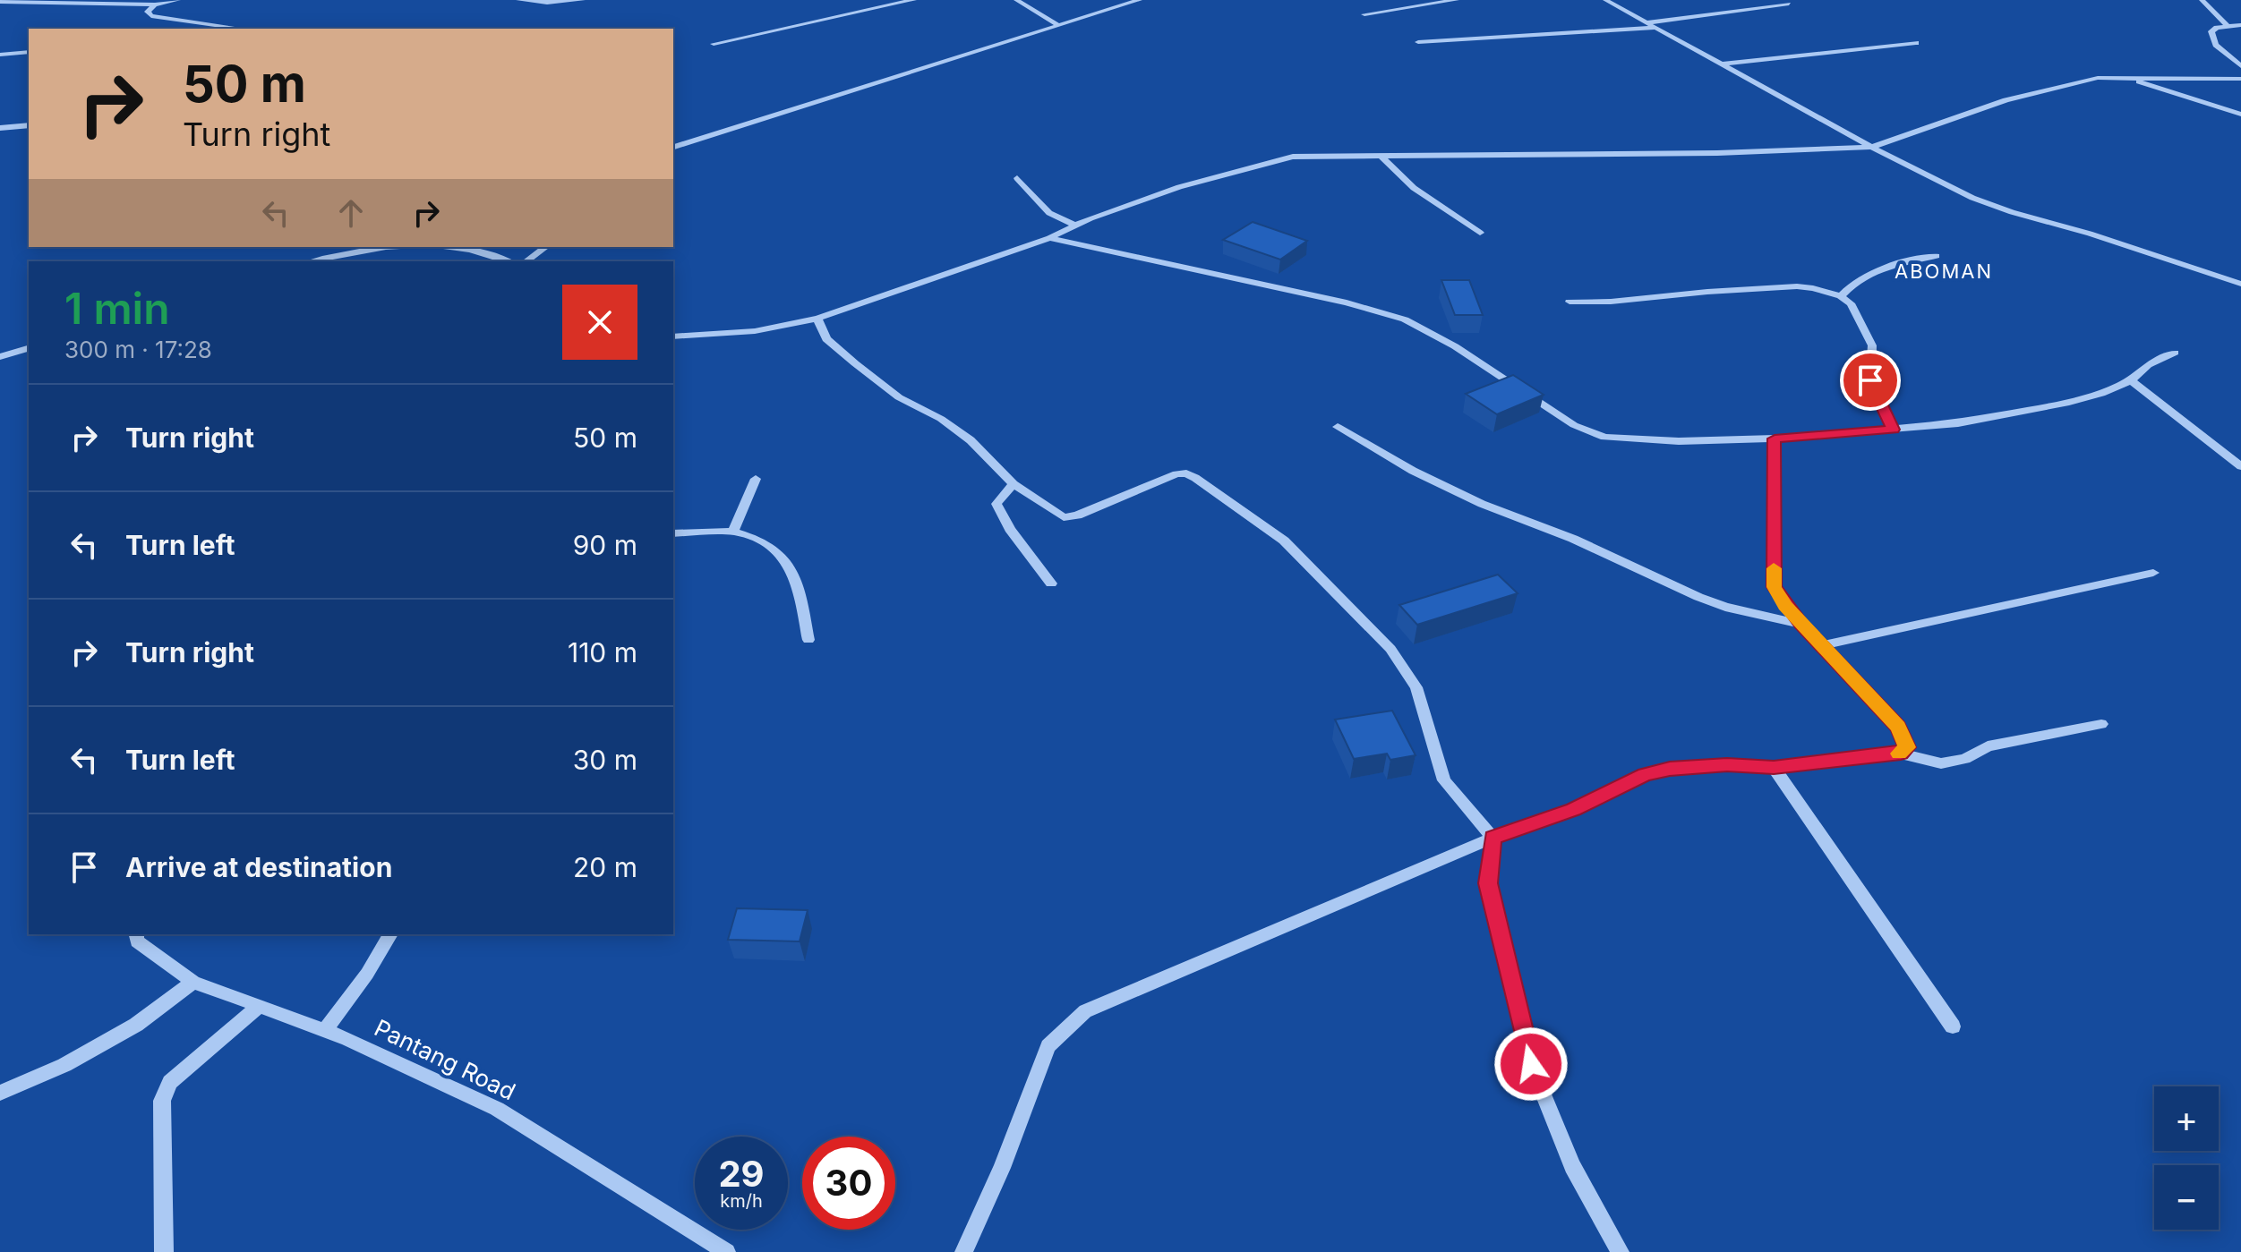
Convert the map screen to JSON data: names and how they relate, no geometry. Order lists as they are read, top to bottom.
{
  "streets": {
    "street": ["Pantang Road"]
  },
  "districts": ["ABOMAN"],
  "page": {
    "turn": ["50 m", "Turn right"],
    "heading": ["1 min", "300 m · 17:28"],
    "list": [
      {
        "name": "Turn right",
        "value": "50 m"
      },
      {
        "name": "Turn left",
        "value": "90 m"
      },
      {
        "name": "Turn right",
        "value": "110 m"
      },
      {
        "name": "Turn left",
        "value": "30 m"
      },
      {
        "name": "Arrive at destination",
        "value": "20 m"
      }
    ],
    "map_buttons": ["+", "−"],
    "speed": "29 km/h",
    "limit": "30"
  }
}
